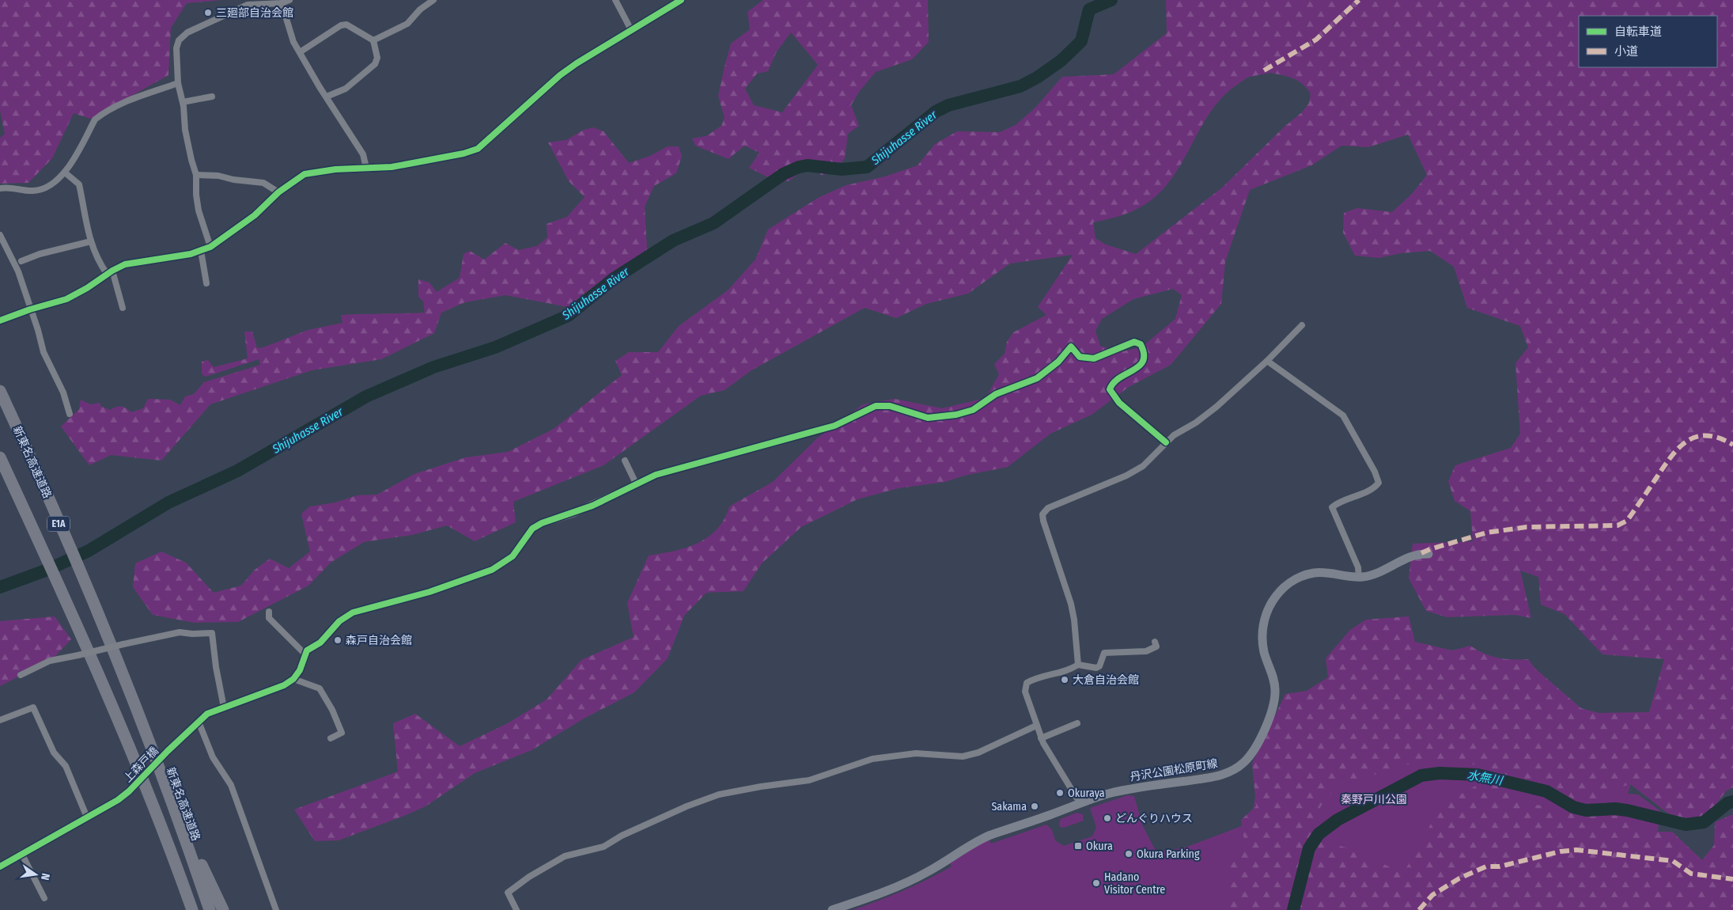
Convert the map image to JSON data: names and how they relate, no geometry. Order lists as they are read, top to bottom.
{
  "streets": {
    "highway": ["新東名高速道路", "E1A"],
    "main road": ["丹沢公園松原町線"],
    "street": ["上森戸橋"]
  },
  "water": ["Shijuhasse River", "水無川"],
  "parks": ["秦野戸川公園"],
  "places": {
    "other": [
      "三廻部自治会館",
      "森戸自治会館",
      "大倉自治会館",
      "Okuraya",
      "Sakama",
      "どんぐりハウス",
      "Okura Parking",
      "Hadano Visitor Centre"
    ],
    "transit": ["Okura"]
  },
  "legend": ["自転車道", "小道"],
  "north": "right"
}
